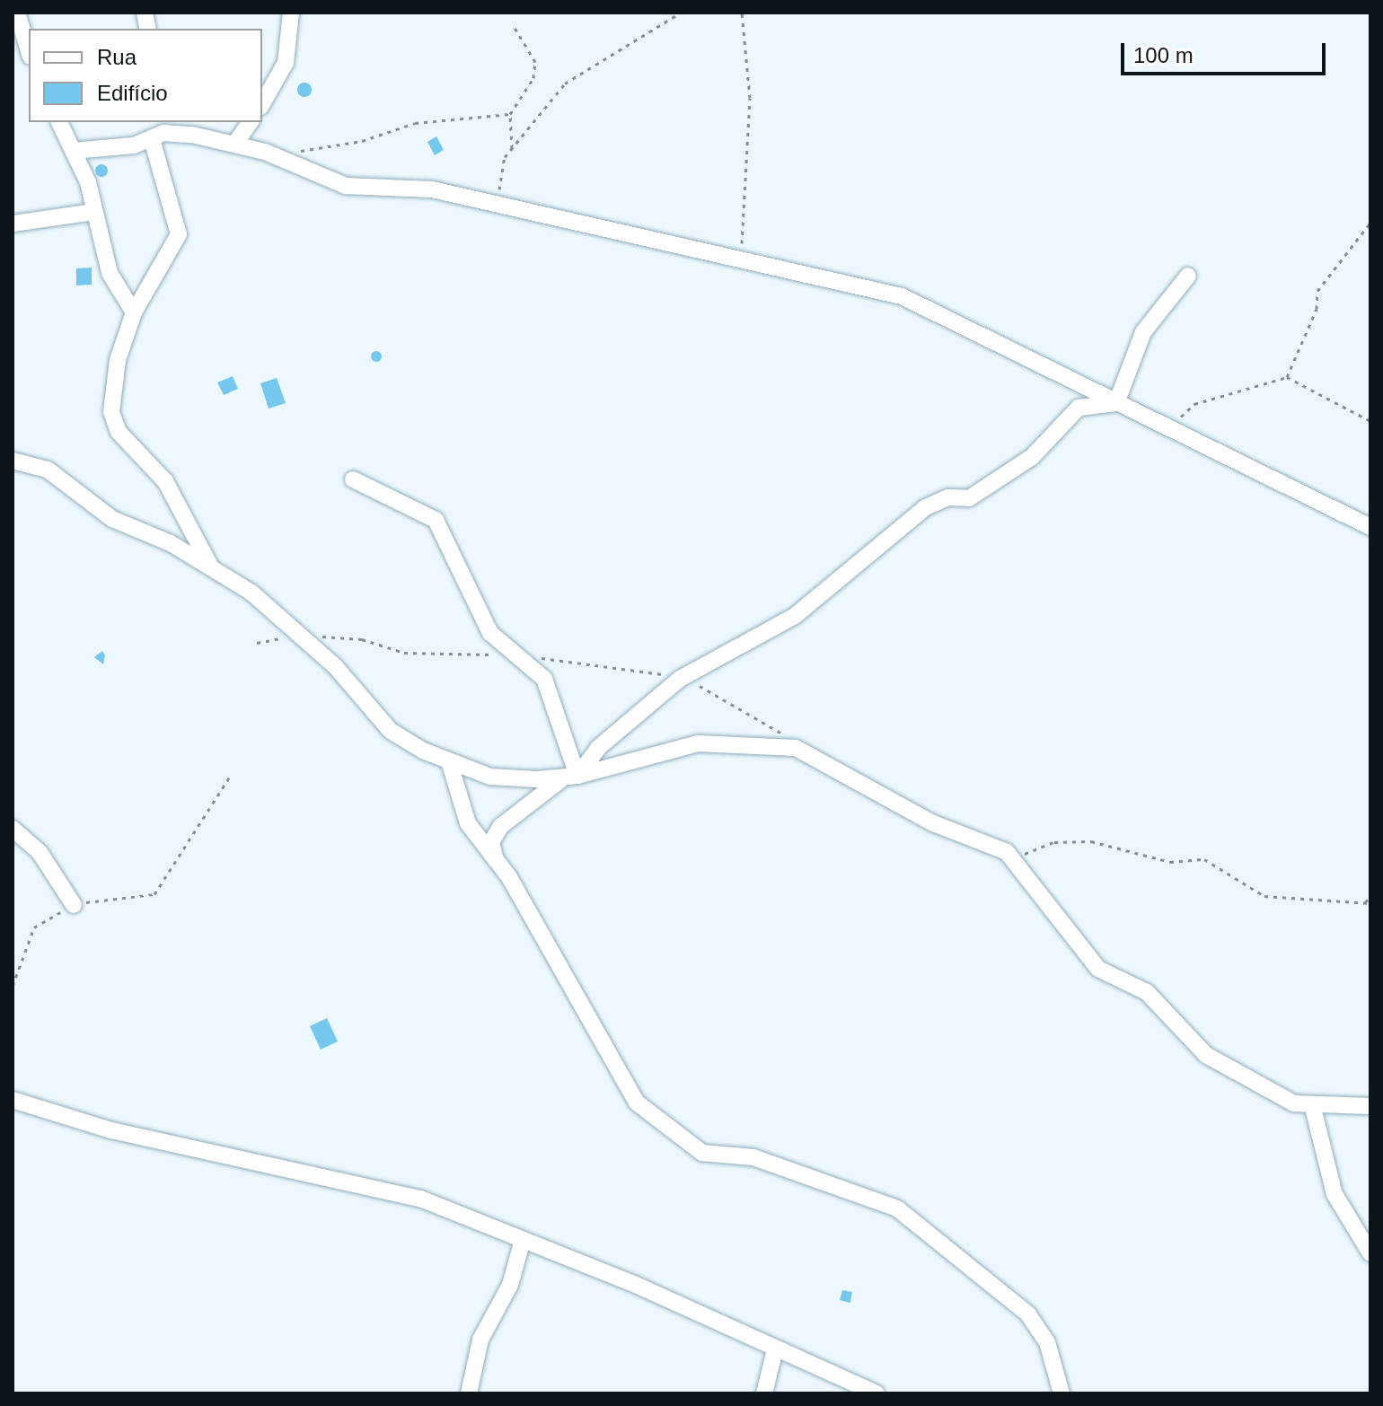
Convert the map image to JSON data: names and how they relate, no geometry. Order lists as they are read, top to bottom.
{
  "legend": ["Rua", "Edifício"],
  "scale_bar": "100 m"
}
